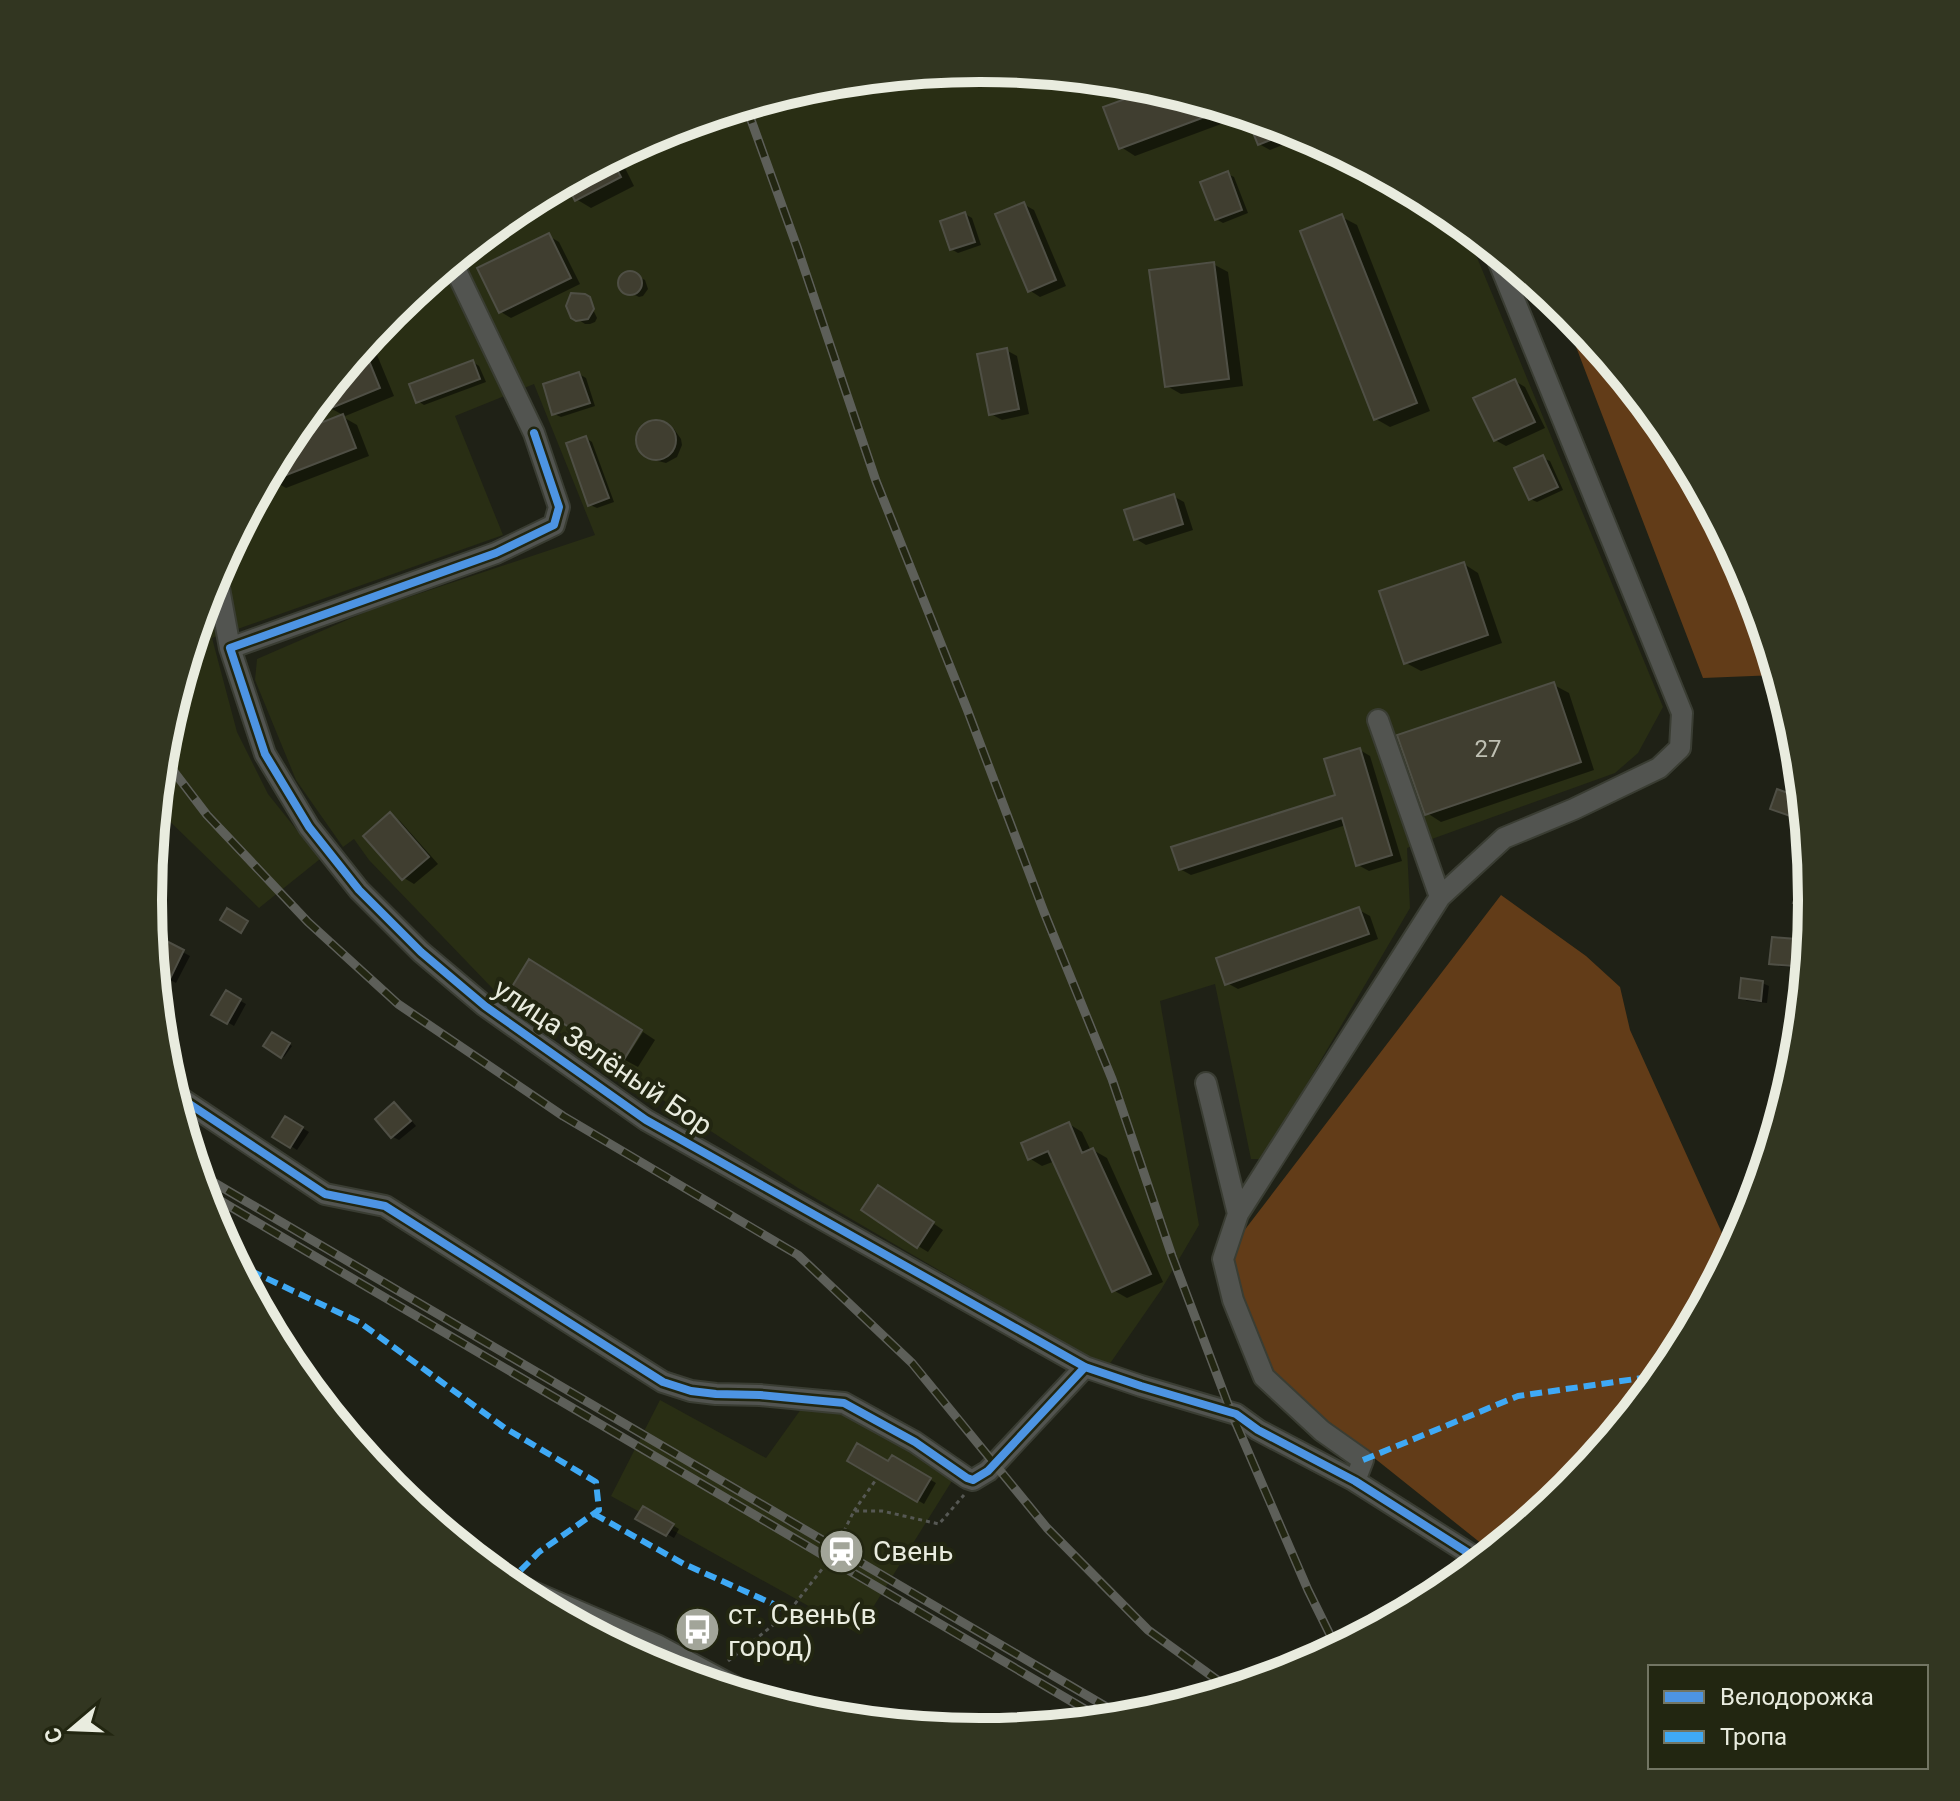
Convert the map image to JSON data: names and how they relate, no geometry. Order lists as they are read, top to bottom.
{
  "streets": {
    "street": ["улица Зелёный Бор"]
  },
  "places": {
    "station": ["Свень"],
    "bus stop": ["ст. Свень(в город)"]
  },
  "house_numbers": ["27"],
  "legend": ["Велодорожка", "Тропа"],
  "north": "left"
}
